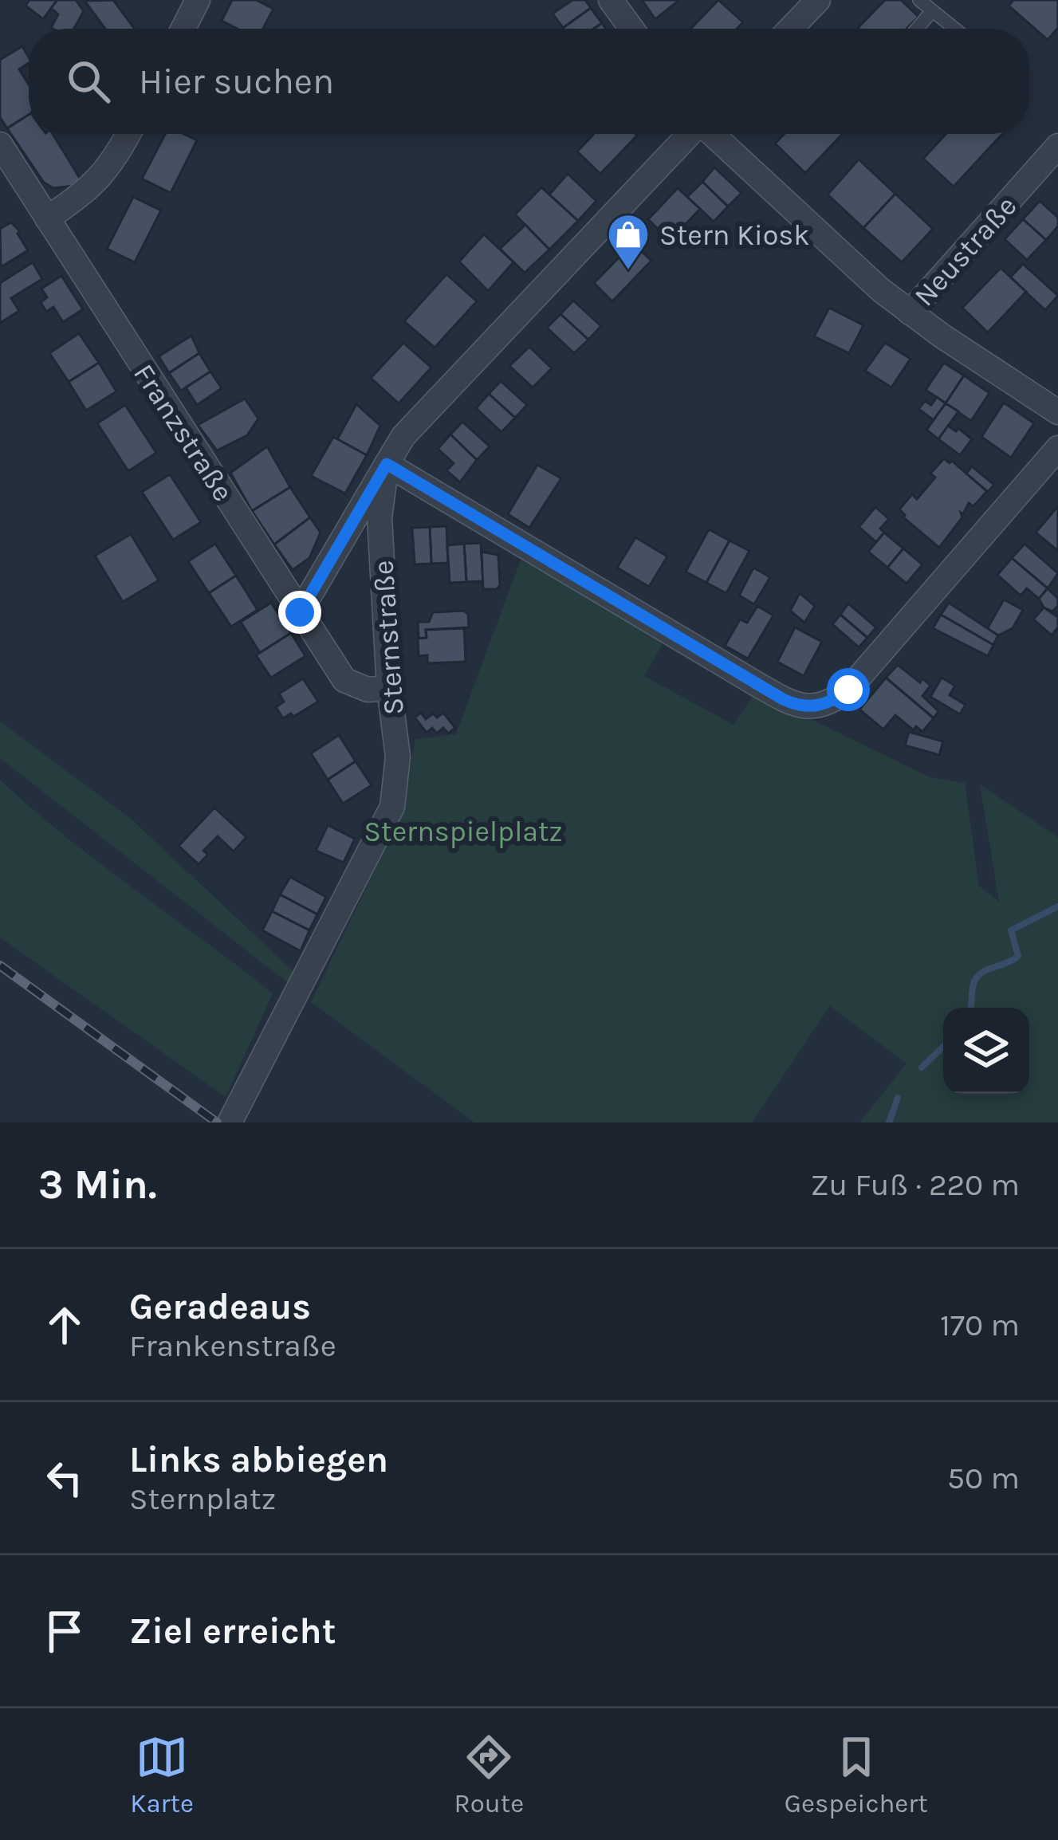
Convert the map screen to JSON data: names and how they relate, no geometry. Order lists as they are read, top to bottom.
{
  "streets": {
    "street": ["Neustraße", "Franzstraße", "Sternstraße"]
  },
  "crossings": [
    ["Franzstraße", "Sternstraße"]
  ],
  "parks": ["Sternspielplatz"],
  "places": {
    "shop": ["Stern Kiosk"]
  },
  "page": {
    "search": "Hier suchen",
    "heading": ["3 Min.", "Zu Fuß · 220 m"],
    "list": [
      ["Geradeaus", "Frankenstraße", "170 m"],
      ["Links abbiegen", "Sternplatz", "50 m"],
      "Ziel erreicht"
    ],
    "nav": ["Karte", "Route", "Gespeichert"]
  }
}
